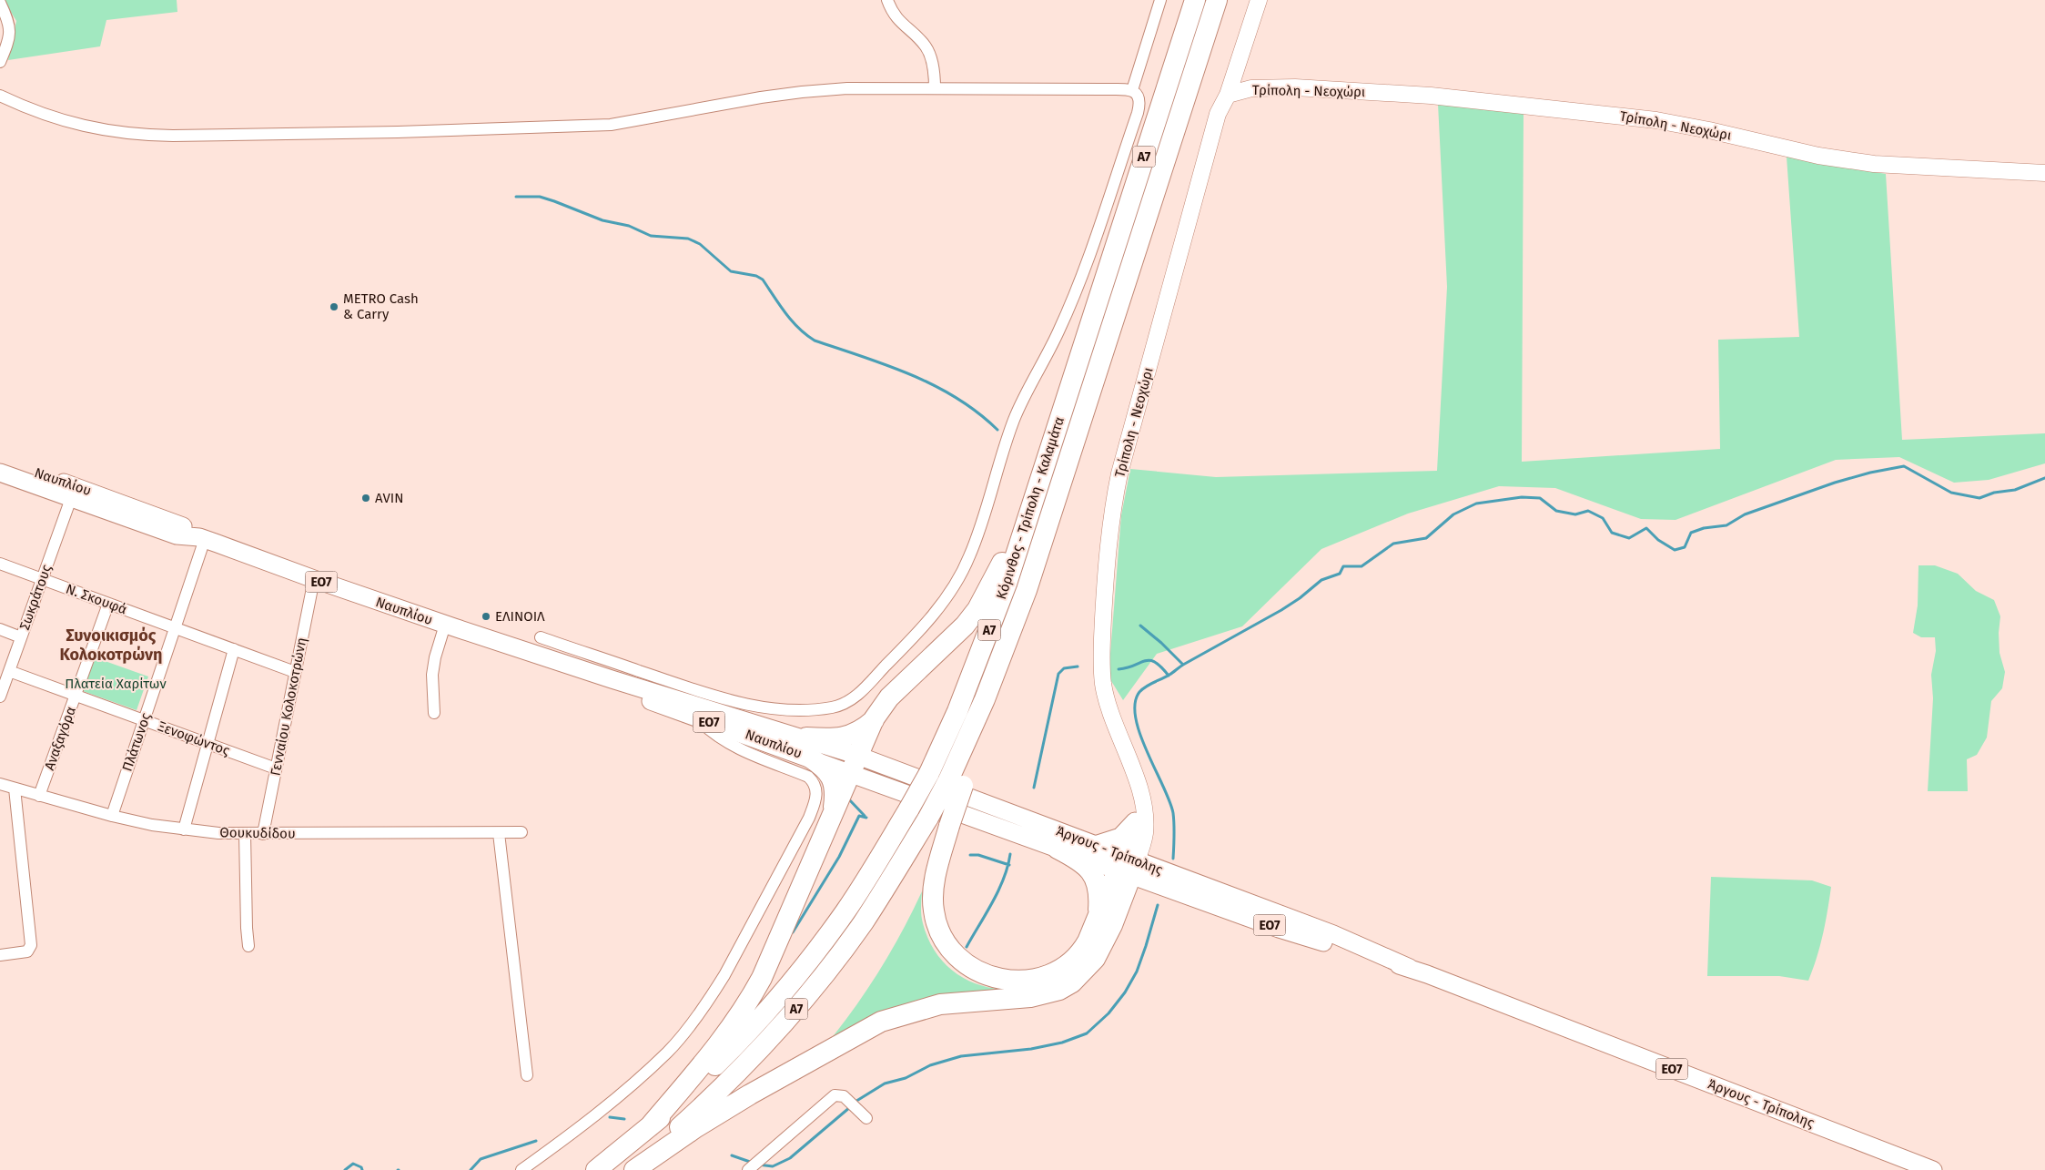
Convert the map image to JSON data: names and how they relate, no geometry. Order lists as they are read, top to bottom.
{
  "streets": {
    "highway": ["Α7", "Κόρινθος - Τρίπολη - Καλαμάτα"],
    "main road": [
      "Τρίπολη - Νεοχώρι",
      "Ναυπλίου",
      "ΕΟ7",
      "Άργους - Τρίπολης"
    ],
    "street": [
      "Σωκράτους",
      "Ν. Σκουφά",
      "Γενναίου Κολοκοτρώνη",
      "Αναξαγόρα",
      "Ξενοφώντος",
      "Πλάτωνος",
      "Θουκυδίδου"
    ]
  },
  "crossings": [
    ["Τρίπολη - Νεοχώρι", "Άργους - Τρίπολης"],
    ["Ναυπλίου", "Σωκράτους"],
    ["Ναυπλίου", "Γενναίου Κολοκοτρώνη"],
    ["Ναυπλίου", "Πλάτωνος"],
    ["Ναυπλίου", "Άργους - Τρίπολης"],
    ["Σωκράτους", "Ν. Σκουφά"],
    ["Σωκράτους", "Ξενοφώντος"],
    ["Ν. Σκουφά", "Γενναίου Κολοκοτρώνη"],
    ["Ν. Σκουφά", "Αναξαγόρα"],
    ["Ν. Σκουφά", "Πλάτωνος"],
    ["Γενναίου Κολοκοτρώνη", "Ξενοφώντος"],
    ["Γενναίου Κολοκοτρώνη", "Θουκυδίδου"],
    ["Αναξαγόρα", "Ξενοφώντος"],
    ["Αναξαγόρα", "Θουκυδίδου"],
    ["Ξενοφώντος", "Πλάτωνος"],
    ["Πλάτωνος", "Θουκυδίδου"]
  ],
  "districts": ["Συνοικισμός Κολοκοτρώνη"],
  "parks": ["Πλατεία Χαρίτων"],
  "places": ["METRO Cash & Carry", "AVIN", "ΕΛΙΝΟΙΛ"]
}
